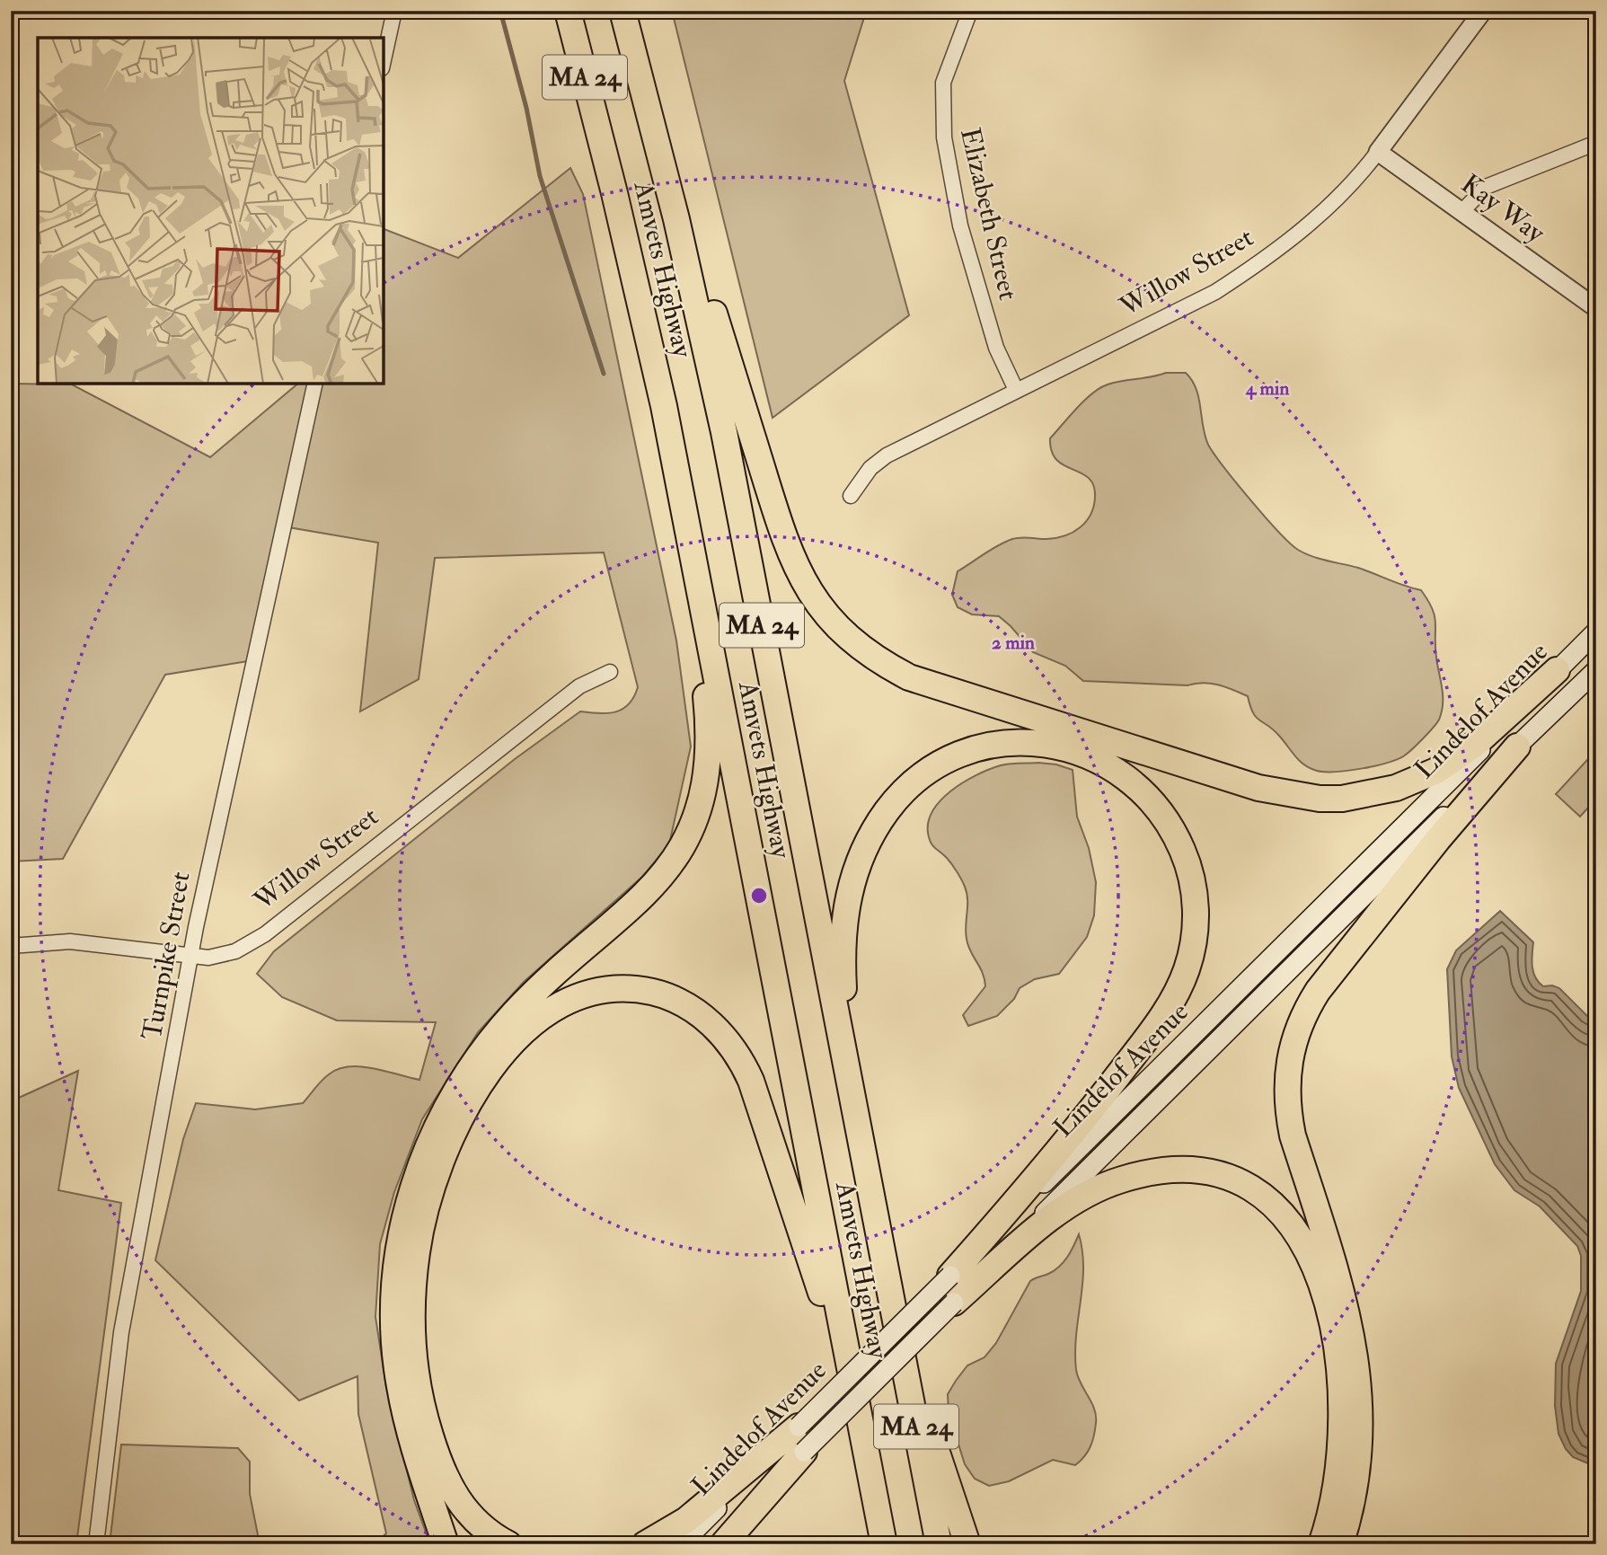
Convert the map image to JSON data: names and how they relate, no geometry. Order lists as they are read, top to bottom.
{
  "streets": {
    "highway": ["MA 24", "Amvets Highway"],
    "main road": ["Lindelof Avenue"],
    "street": [
      "Kay Way",
      "Elizabeth Street",
      "Willow Street",
      "Turnpike Street"
    ]
  },
  "crossings": [
    ["Kay Way", "Willow Street"],
    ["Elizabeth Street", "Willow Street"],
    ["Willow Street", "Turnpike Street"]
  ],
  "rings": ["4 min", "2 min"]
}
